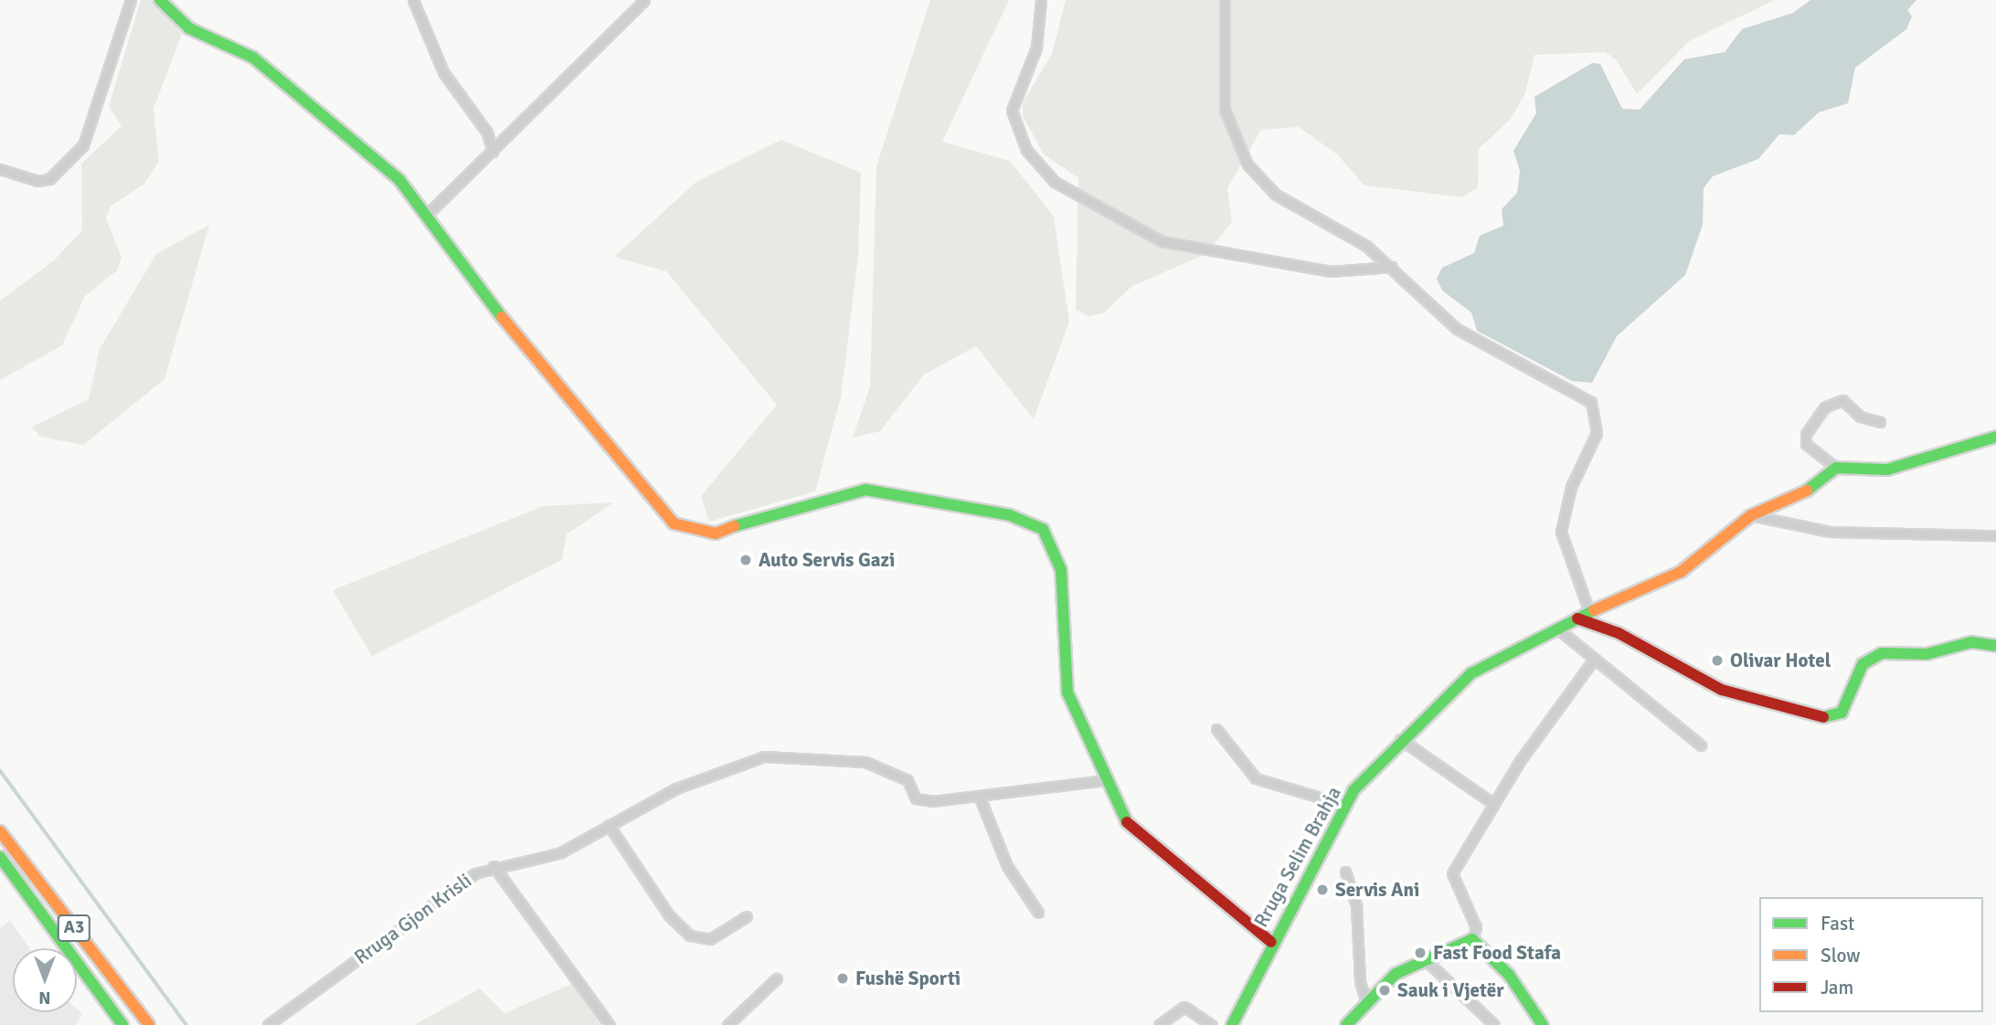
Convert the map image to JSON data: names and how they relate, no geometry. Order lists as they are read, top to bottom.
{
  "streets": {
    "main road": ["Rruga Selim Brahja", "A3"],
    "street": ["Rruga Gjon Krisli"]
  },
  "places": [
    "Auto Servis Gazi",
    "Olivar Hotel",
    "Servis Ani",
    "Fast Food Stafa",
    "Fushë Sporti",
    "Sauk i Vjetër"
  ],
  "legend": ["Fast", "Slow", "Jam"],
  "north": "bottom"
}
